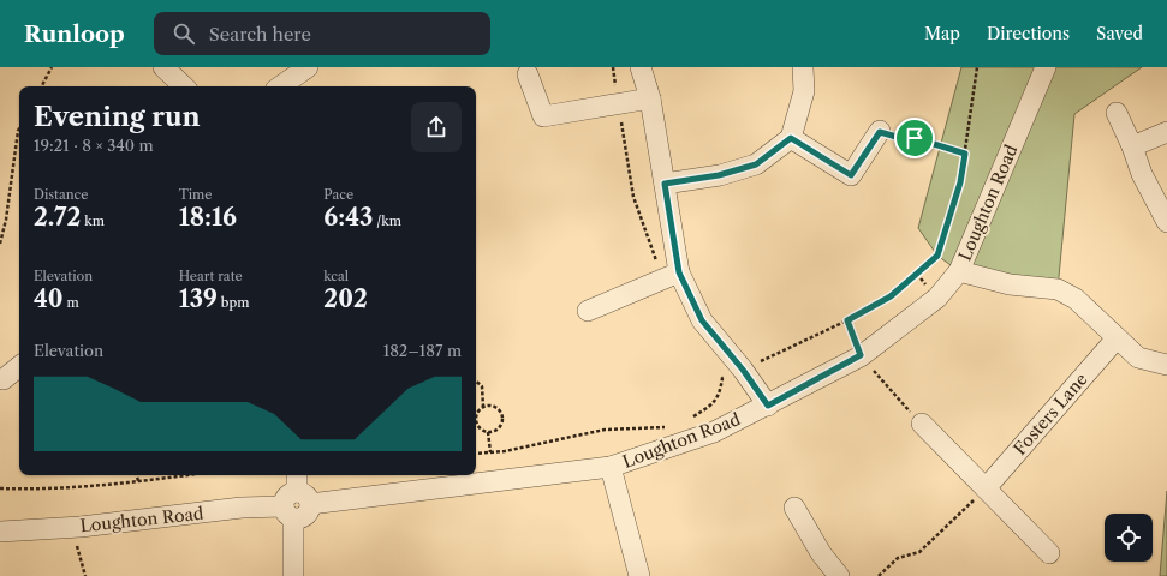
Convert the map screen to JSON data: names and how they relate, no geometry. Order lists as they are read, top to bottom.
{
  "streets": {
    "street": ["Loughton Road", "Fosters Lane"]
  },
  "page": {
    "header": "Runloop",
    "search": "Search here",
    "nav": ["Map", "Directions", "Saved"],
    "heading": ["Evening run", "19:21 · 8 × 340 m"],
    "stats": [
      ["Distance", "2.72 km"],
      ["Time", "18:16"],
      ["Pace", "6:43 /km"],
      ["Elevation", "40 m"],
      ["Heart rate", "139 bpm"],
      ["kcal", "202"]
    ],
    "chart": ["Elevation", "182–187 m"]
  }
}
